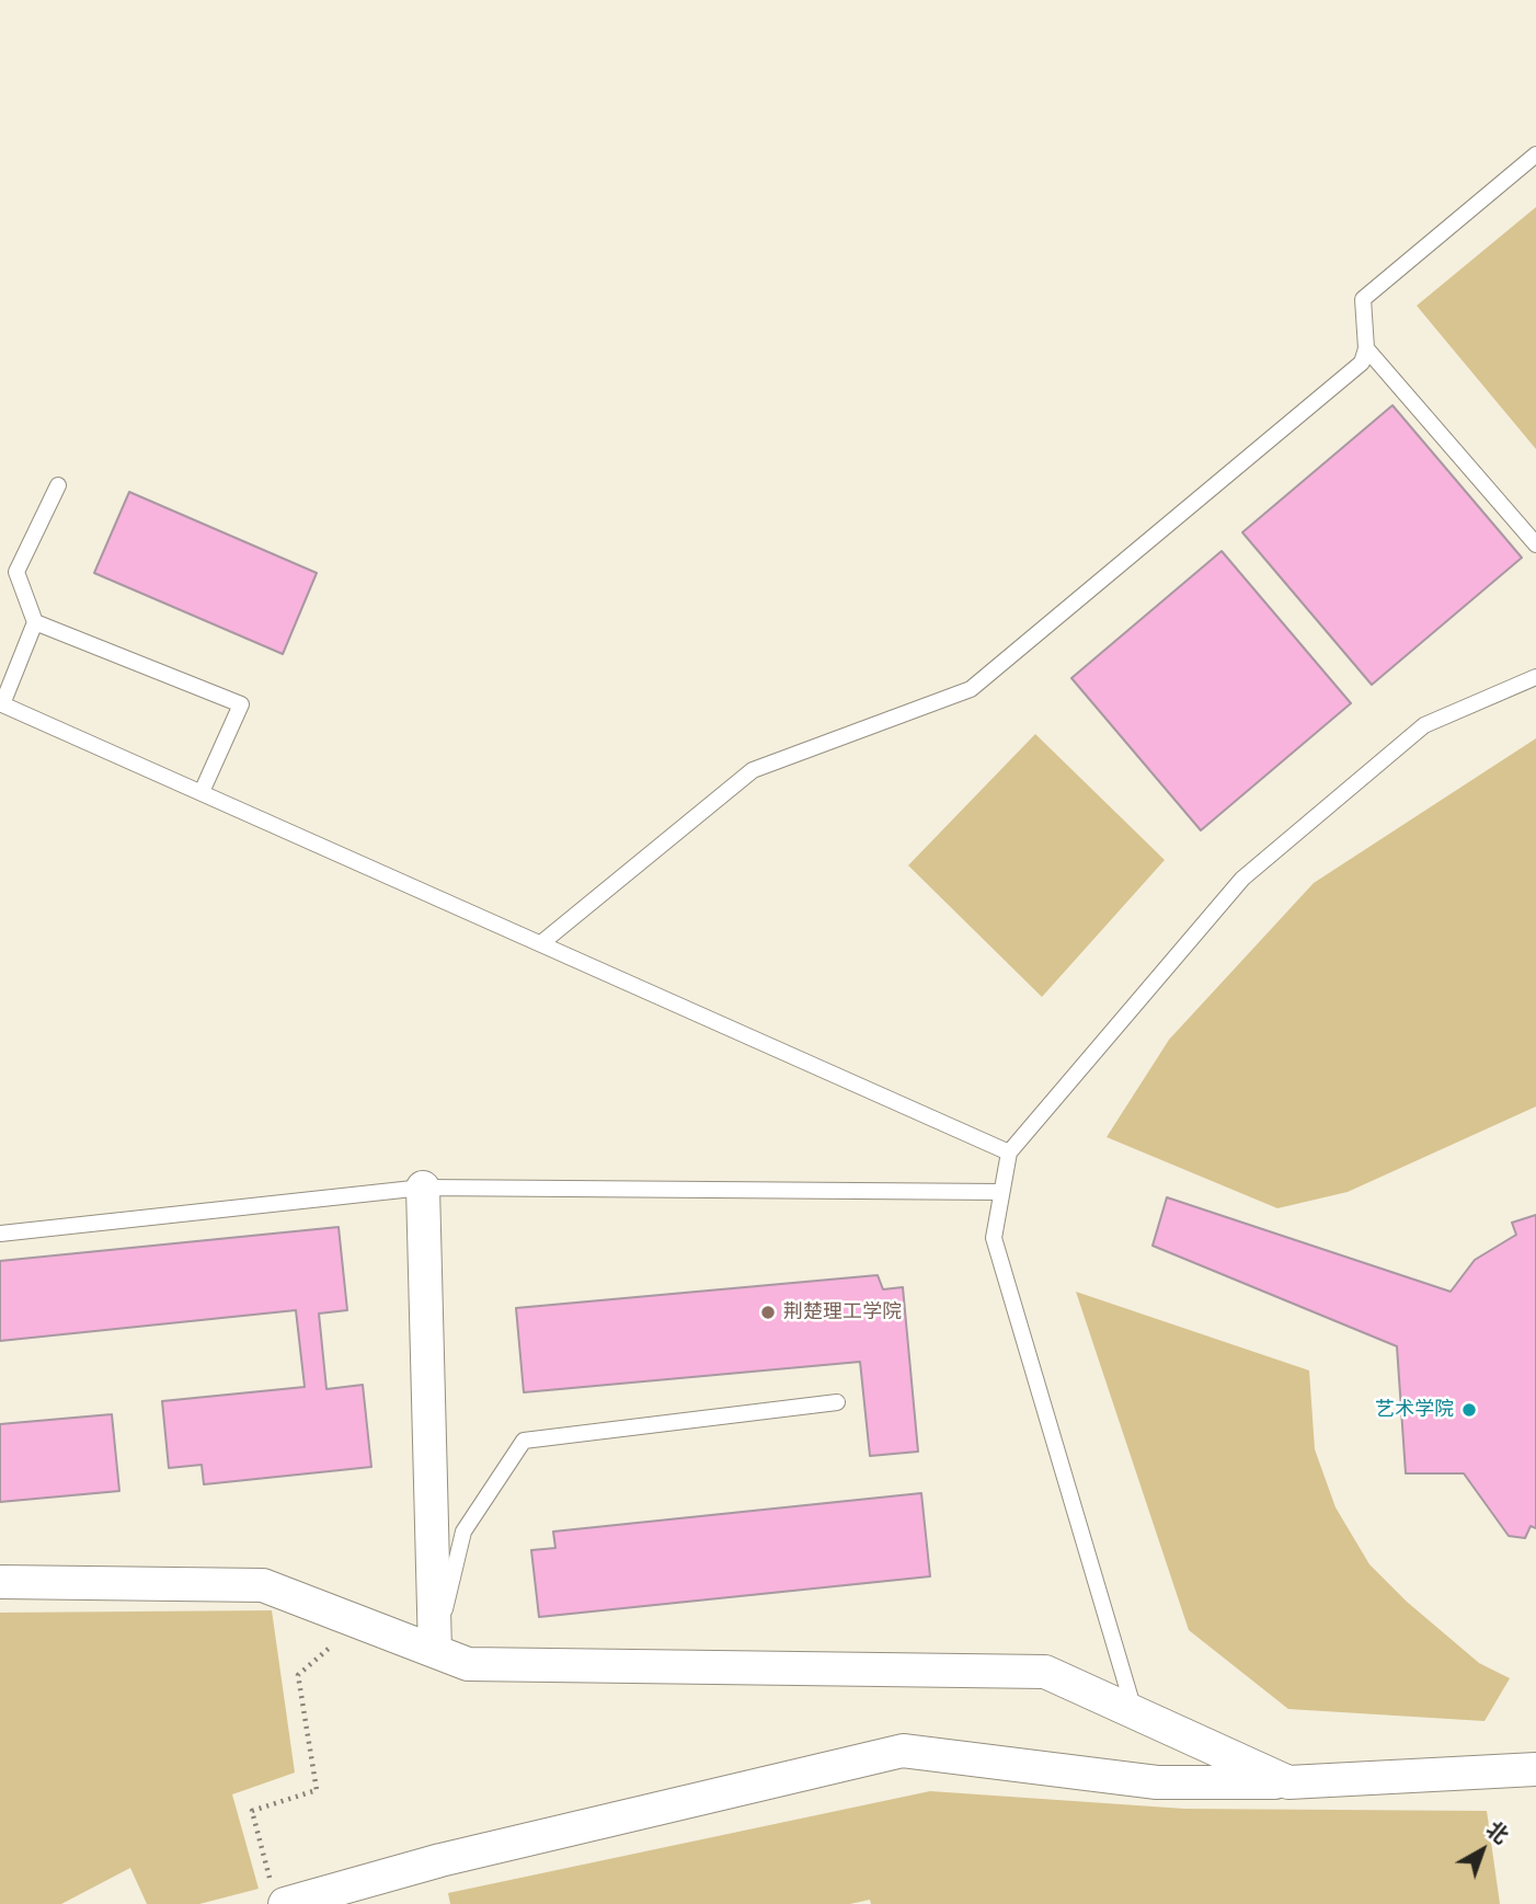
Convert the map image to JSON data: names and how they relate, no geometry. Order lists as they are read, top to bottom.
{
  "places": ["荆楚理工学院", "艺术学院"],
  "north": "top right"
}
